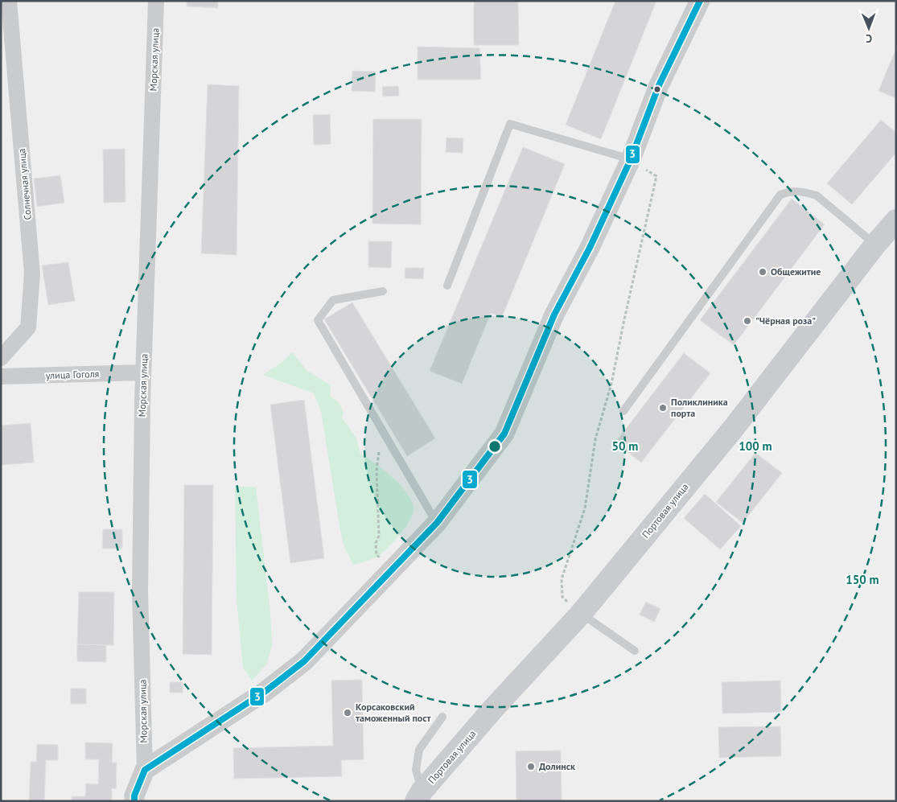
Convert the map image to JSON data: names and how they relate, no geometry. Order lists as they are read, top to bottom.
{
  "streets": {
    "main road": ["Портовая улица"],
    "street": ["Морская улица", "Солнечная улица", "улица Гоголя"]
  },
  "crossings": [
    ["Морская улица", "улица Гоголя"]
  ],
  "places": [
    "Общежитие",
    "\"Чёрная роза\"",
    "Поликлиника порта",
    "Корсаковский таможенный пост",
    "Долинск"
  ],
  "lines": ["transit line 3"],
  "north": "bottom",
  "rings": ["50 m", "100 m", "150 m"]
}
